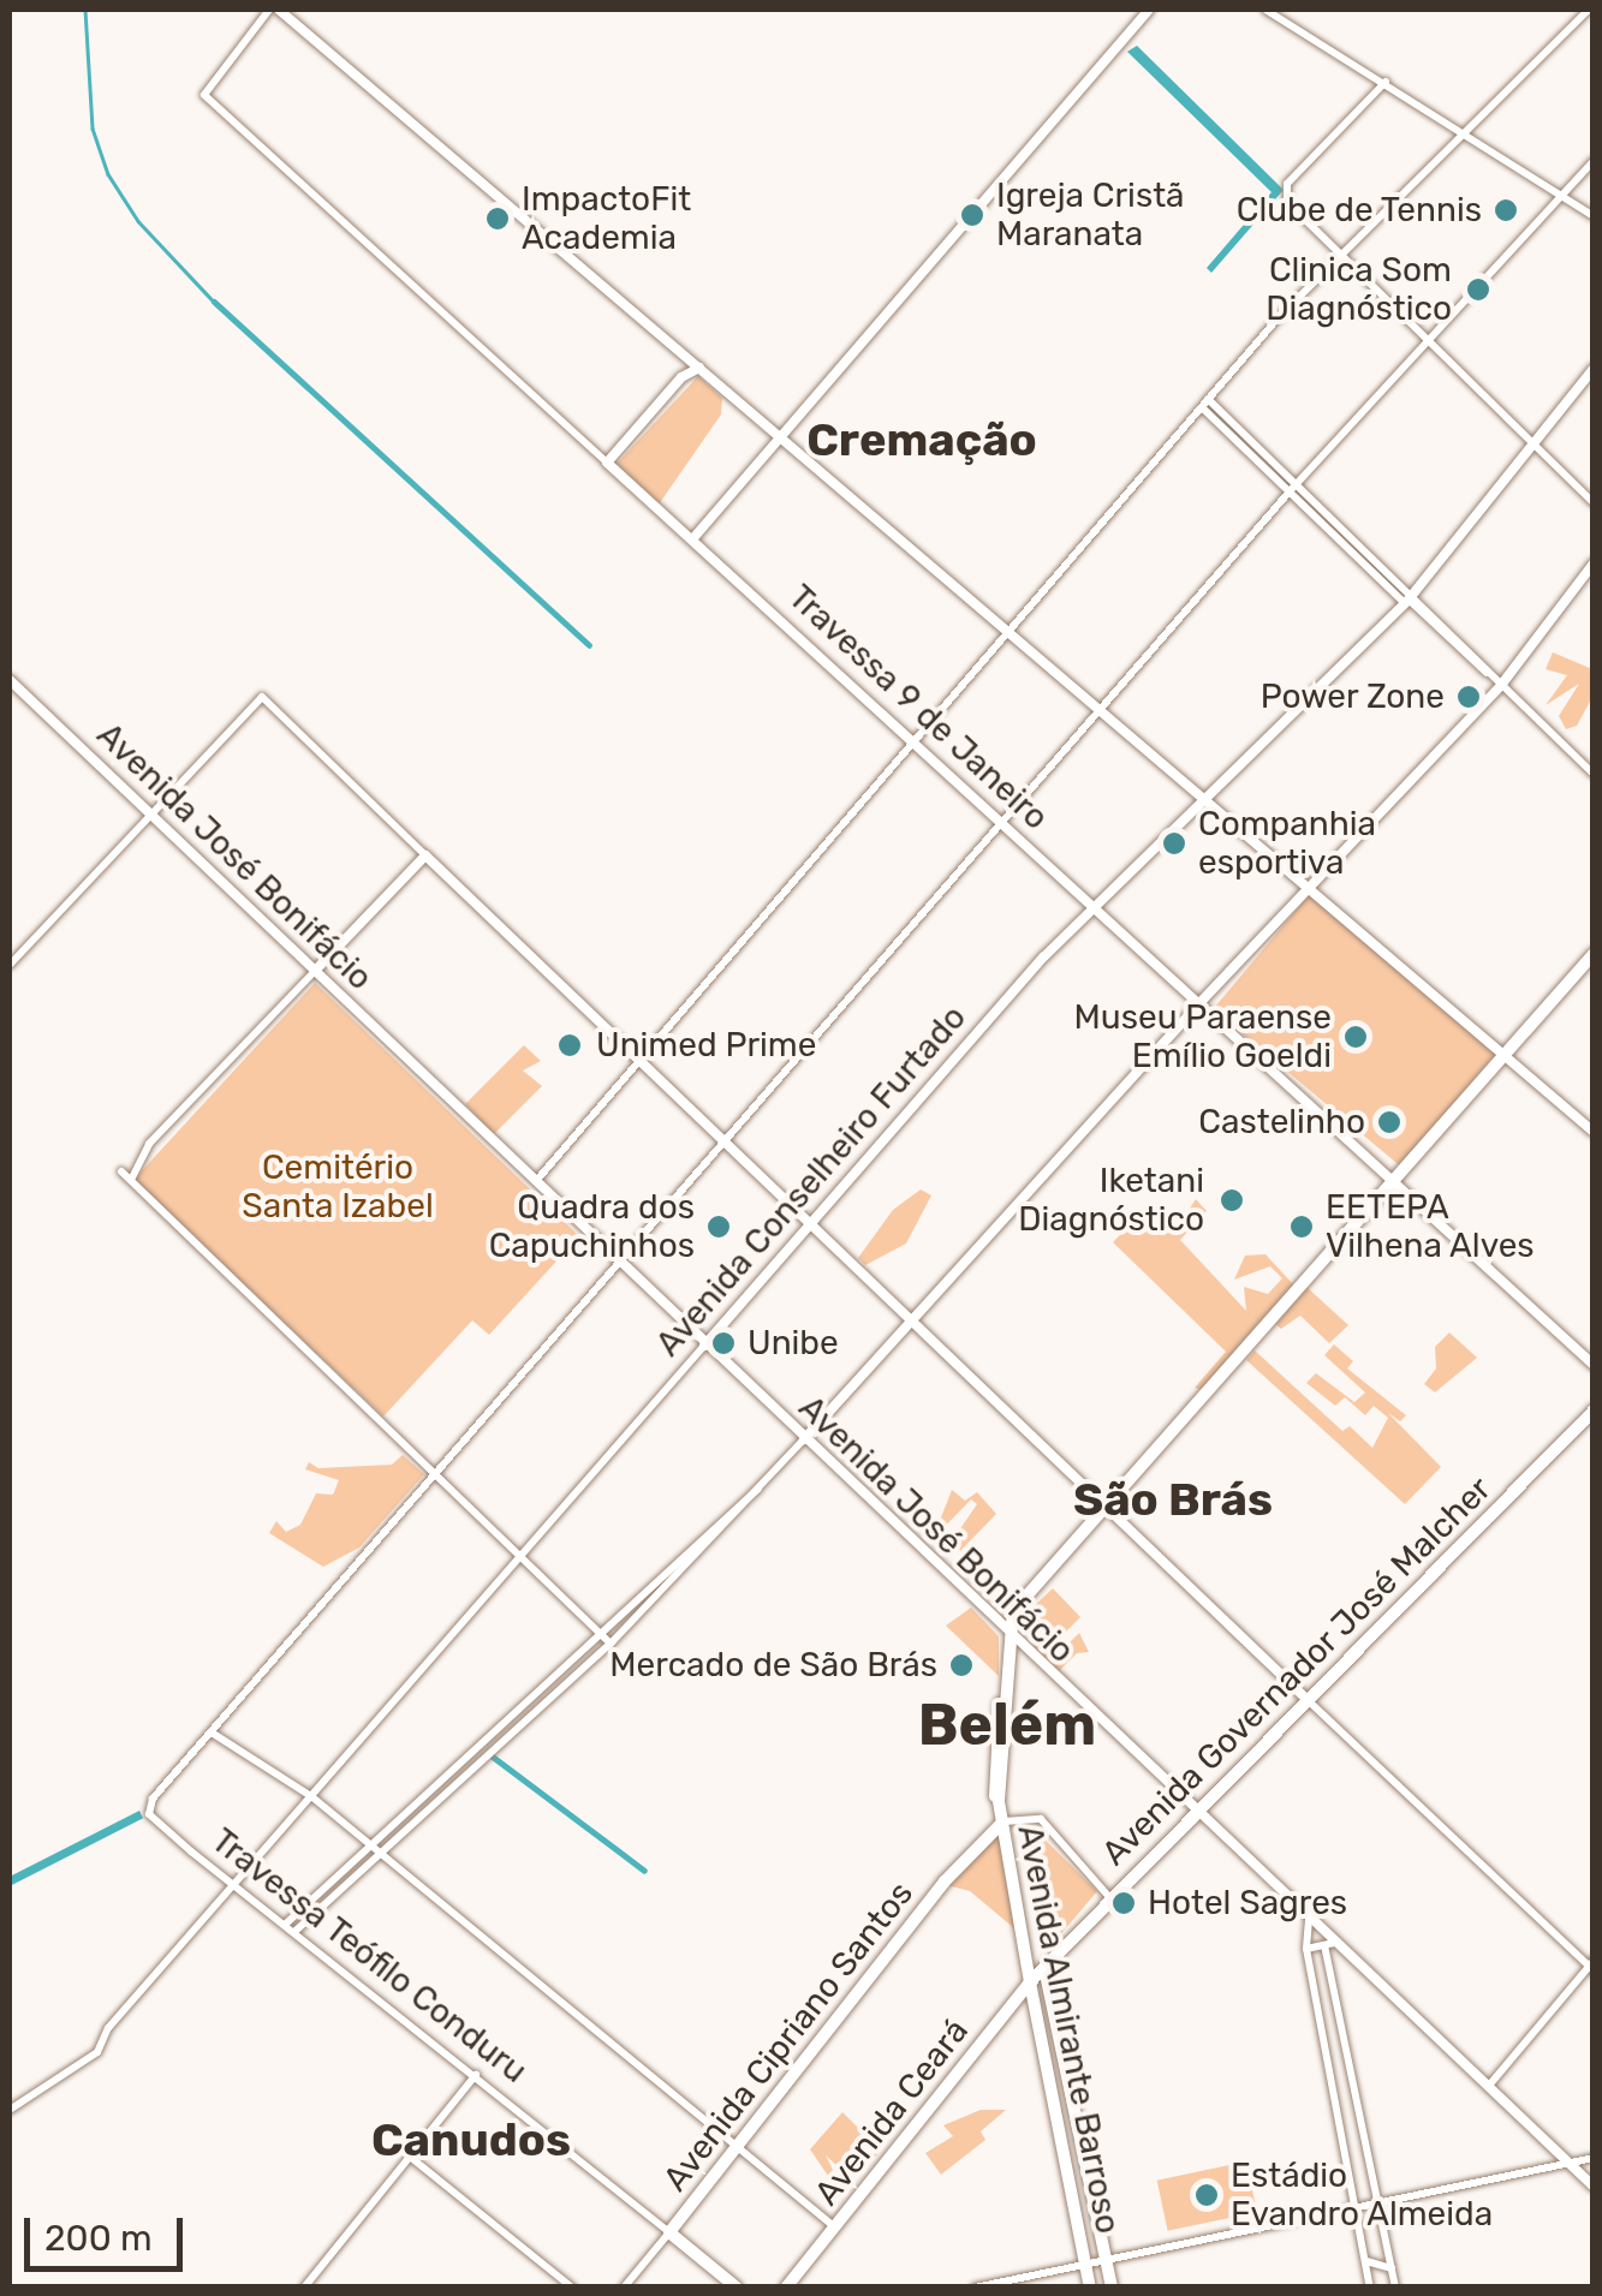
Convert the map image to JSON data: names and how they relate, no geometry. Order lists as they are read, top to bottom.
{
  "streets": {
    "main road": [
      "Travessa 9 de Janeiro",
      "Avenida José Bonifácio",
      "Avenida Conselheiro Furtado",
      "Avenida Governador José Malcher",
      "Travessa Teófilo Conduru",
      "Avenida Almirante Barroso",
      "Avenida Cipriano Santos",
      "Avenida Ceará"
    ]
  },
  "crossings": [
    ["Travessa 9 de Janeiro", "Avenida Conselheiro Furtado"],
    ["Avenida José Bonifácio", "Avenida Conselheiro Furtado"],
    ["Avenida José Bonifácio", "Avenida Governador José Malcher"],
    ["Avenida José Bonifácio", "Avenida Almirante Barroso"],
    ["Avenida Conselheiro Furtado", "Travessa Teófilo Conduru"],
    ["Avenida Governador José Malcher", "Avenida Almirante Barroso"],
    ["Avenida Governador José Malcher", "Avenida Ceará"],
    ["Travessa Teófilo Conduru", "Avenida Cipriano Santos"],
    ["Avenida Almirante Barroso", "Avenida Cipriano Santos"],
    ["Avenida Almirante Barroso", "Avenida Ceará"]
  ],
  "districts": [
    "Cremação",
    "São Brás",
    "Belém",
    "Canudos"
  ],
  "parks": ["Cemitério Santa Izabel"],
  "places": [
    "Clube de Tennis",
    "Igreja Cristã Maranata",
    "ImpactoFit Academia",
    "Clinica Som Diagnóstico",
    "Power Zone",
    "Companhia esportiva",
    "Museu Paraense Emílio Goeldi",
    "Unimed Prime",
    "Castelinho",
    "Iketani Diagnóstico",
    "Quadra dos Capuchinhos",
    "EETEPA Vilhena Alves",
    "Unibe",
    "Mercado de São Brás",
    "Hotel Sagres",
    "Estádio Evandro Almeida"
  ],
  "scale_bar": "200 m"
}
